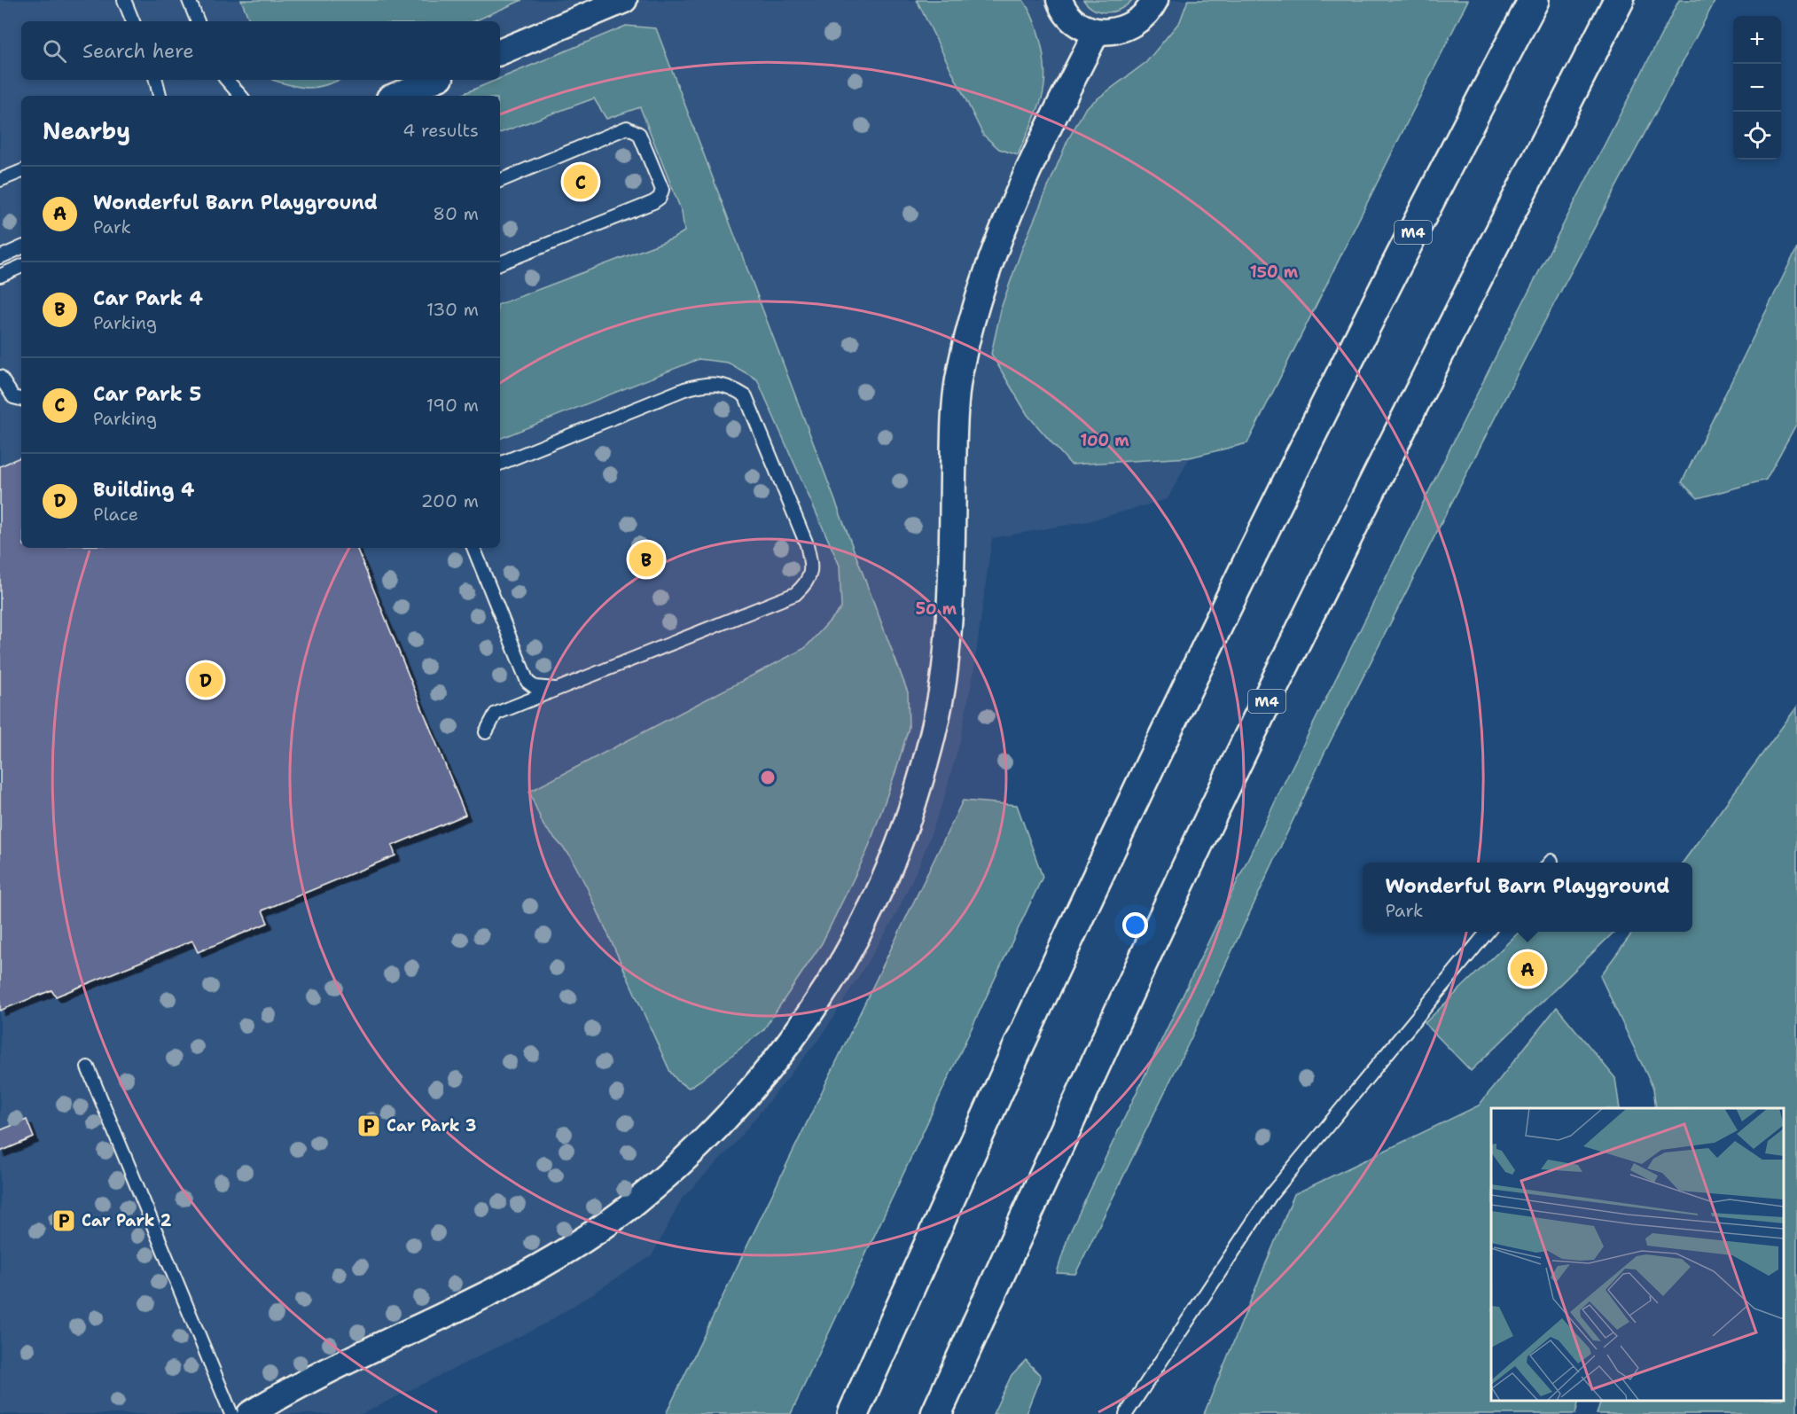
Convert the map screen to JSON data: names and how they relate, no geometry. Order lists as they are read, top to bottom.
{
  "streets": {
    "highway": ["M4"]
  },
  "places": {
    "parking": ["Car Park 3", "Car Park 2"]
  },
  "page": {
    "map_buttons": ["+", "−"],
    "search": "Search here",
    "heading": ["Nearby", "4 results"],
    "pins": [
      "C",
      "B",
      "D",
      "A"
    ],
    "list": [
      {
        "mark": "A",
        "name": "Wonderful Barn Playground",
        "note": "Park",
        "value": "80 m"
      },
      {
        "mark": "B",
        "name": "Car Park 4",
        "note": "Parking",
        "value": "130 m"
      },
      {
        "mark": "C",
        "name": "Car Park 5",
        "note": "Parking",
        "value": "190 m"
      },
      {
        "mark": "D",
        "name": "Building 4",
        "note": "Place",
        "value": "200 m"
      }
    ],
    "popup": ["Wonderful Barn Playground", "Park"]
  },
  "rings": ["150 m", "100 m", "50 m"]
}
